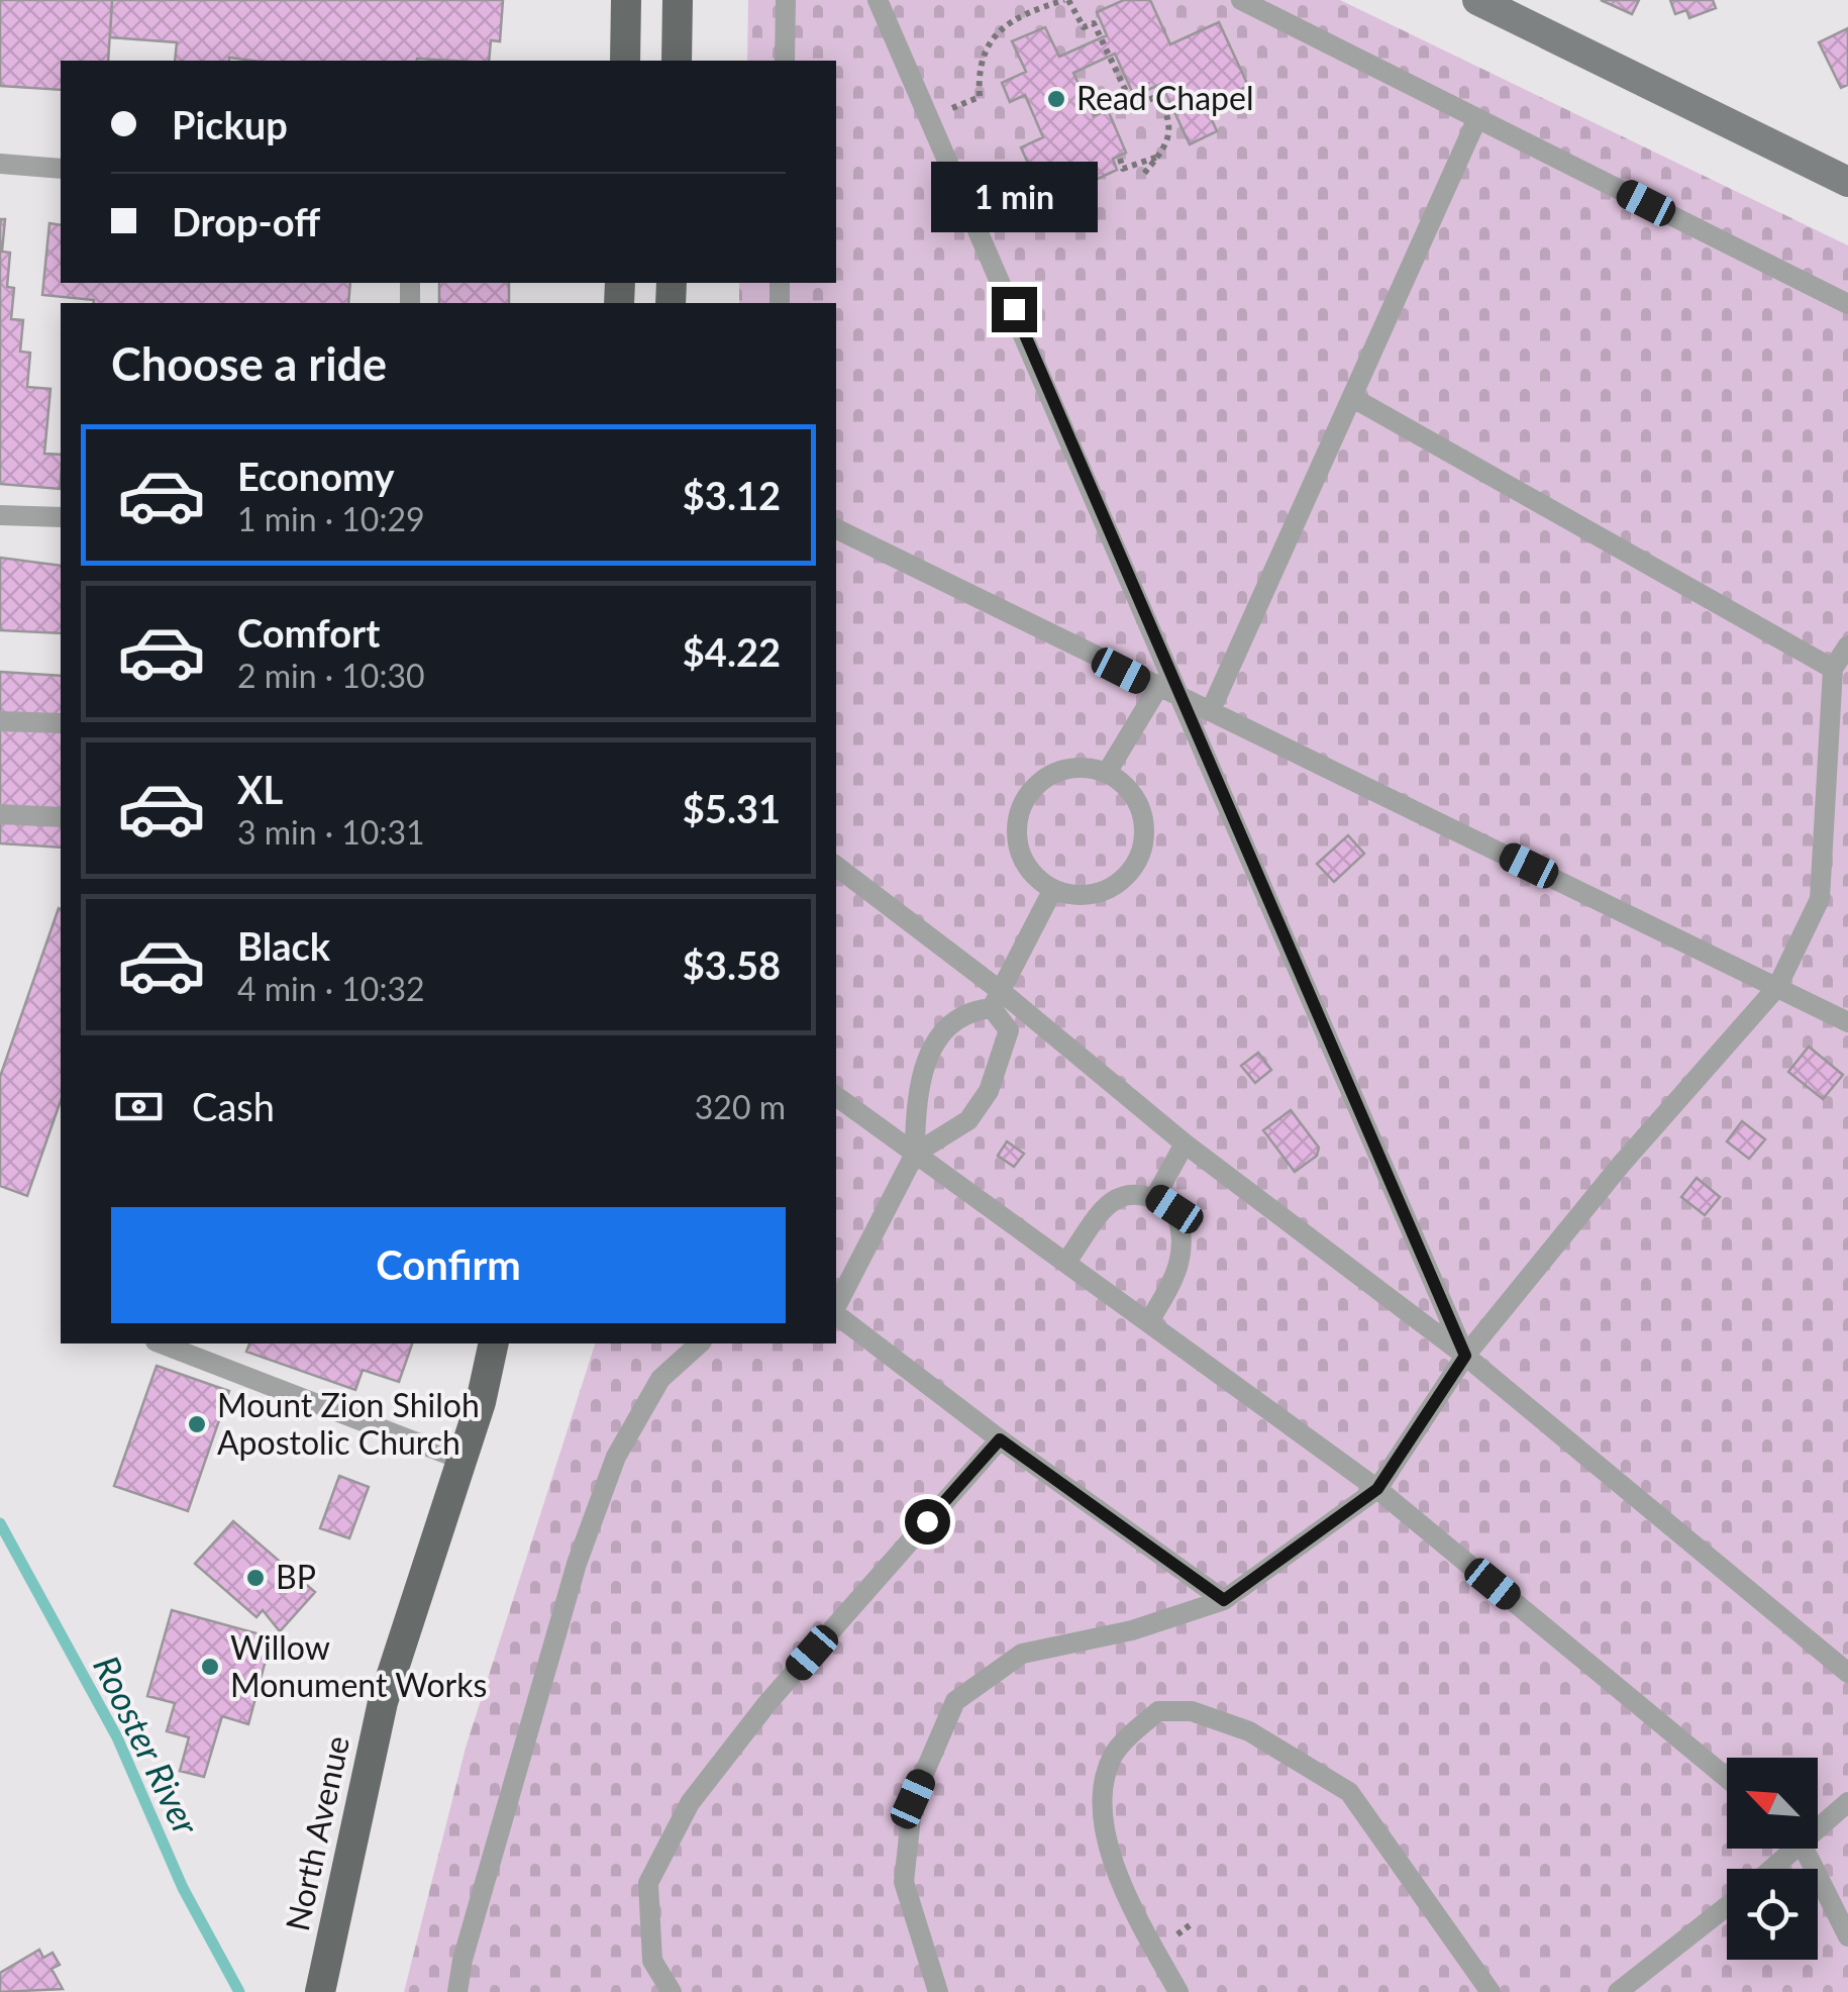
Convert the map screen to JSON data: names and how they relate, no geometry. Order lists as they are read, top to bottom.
{
  "streets": {
    "main road": ["North Avenue"]
  },
  "water": ["Rooster River"],
  "places": [
    "Read Chapel",
    "Mount Zion Shiloh Apostolic Church",
    "BP",
    "Willow Monument Works"
  ],
  "north": "top left",
  "page": {
    "banner": ["Pickup", "Drop-off"],
    "bubble": "1 min",
    "heading": "Choose a ride",
    "list": [
      {
        "name": "Economy",
        "note": "1 min · 10:29",
        "value": "$3.12"
      },
      {
        "name": "Comfort",
        "note": "2 min · 10:30",
        "value": "$4.22"
      },
      {
        "name": "XL",
        "note": "3 min · 10:31",
        "value": "$5.31"
      },
      {
        "name": "Black",
        "note": "4 min · 10:32",
        "value": "$3.58"
      }
    ],
    "pay": ["Cash", "320 m"],
    "buttons": "Confirm"
  }
}
